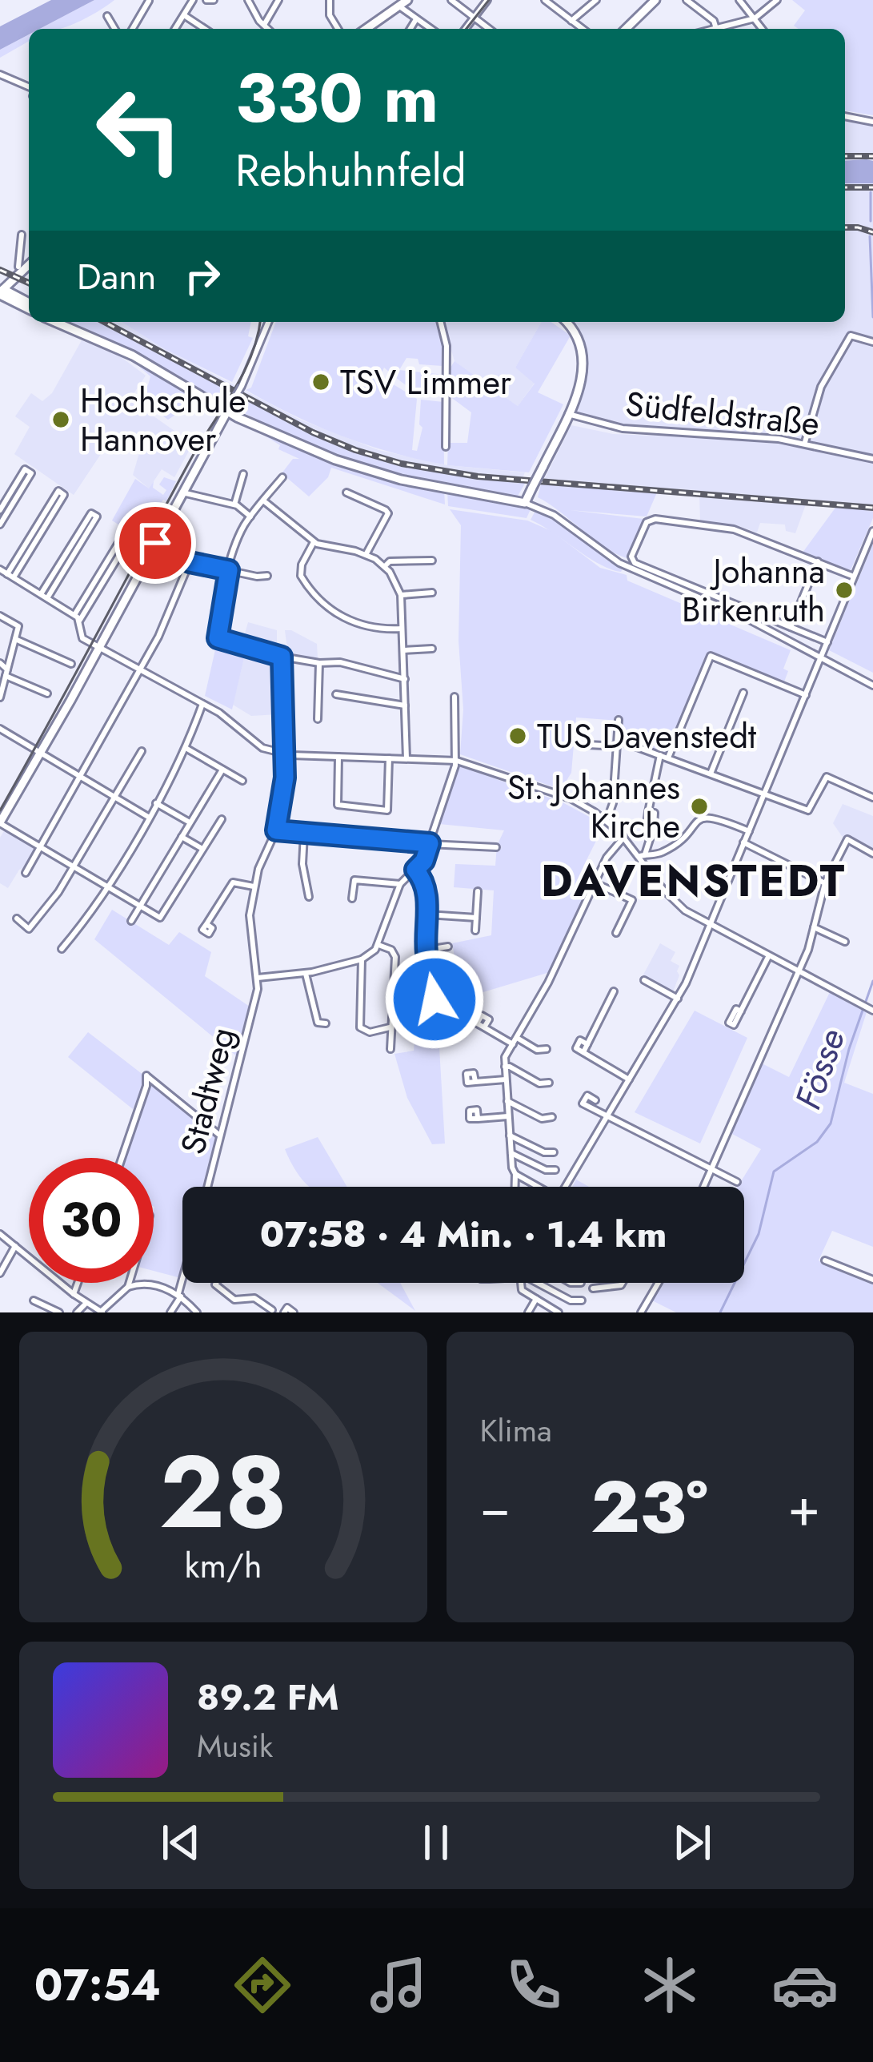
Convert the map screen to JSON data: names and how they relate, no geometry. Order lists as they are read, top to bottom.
{
  "streets": {
    "street": ["Südfeldstraße", "Stadtweg"]
  },
  "districts": ["DAVENSTEDT"],
  "water": ["Fösse"],
  "places": [
    "TSV Limmer",
    "Hochschule Hannover",
    "Johanna Birkenruth",
    "TUS Davenstedt",
    "St. Johannes Kirche"
  ],
  "page": {
    "turn": ["330 m", "Rebhuhnfeld"],
    "then": "Dann",
    "limit": "30",
    "trip": "07:58 · 4 Min. · 1.4 km",
    "tile": "Klima",
    "heat": ["−", "23°", "+"],
    "song": ["89.2 FM", "Musik"],
    "tabs": "07:54",
    "gauge": ["28", "km/h"]
  }
}
